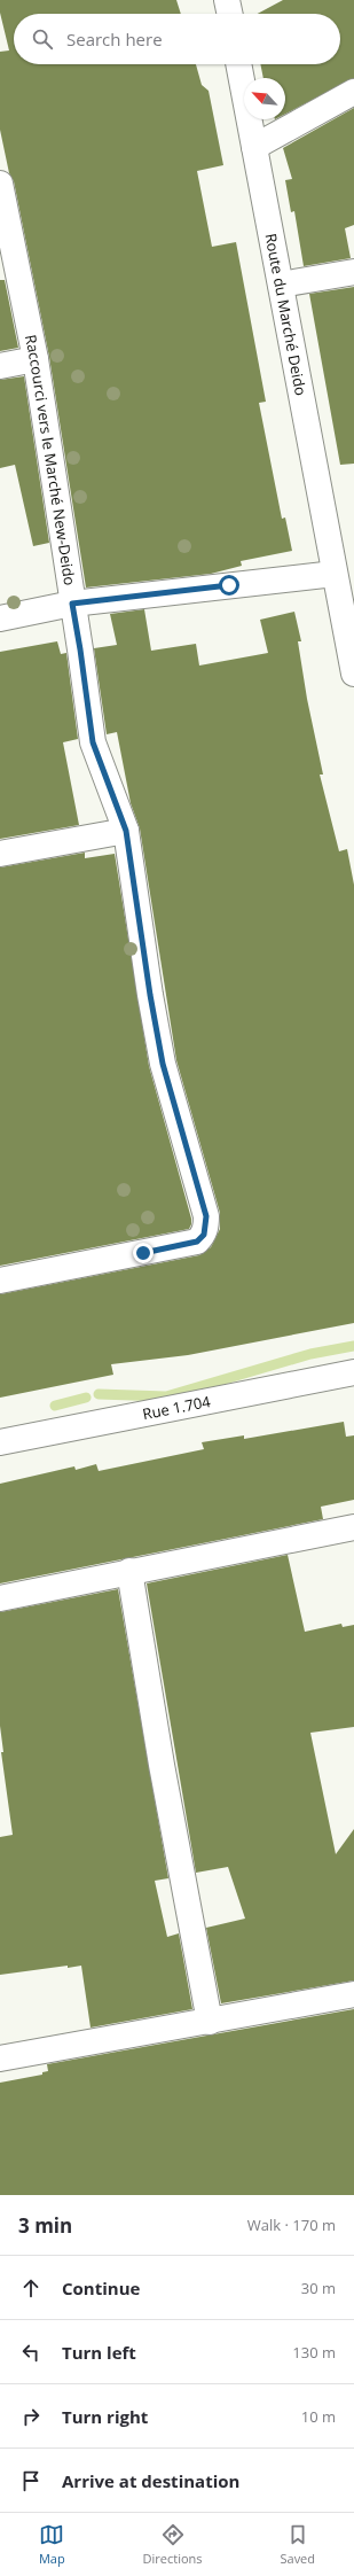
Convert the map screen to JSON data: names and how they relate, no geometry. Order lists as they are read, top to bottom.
{
  "streets": {
    "street": ["Route du Marché Deido", "Raccourci vers le Marché New-Deido", "Rue 1.704"]
  },
  "north": "top left",
  "page": {
    "search": "Search here",
    "heading": ["3 min", "Walk · 170 m"],
    "list": [
      ["Continue", "30 m"],
      ["Turn left", "130 m"],
      ["Turn right", "10 m"],
      "Arrive at destination"
    ],
    "nav": ["Map", "Directions", "Saved"]
  }
}
